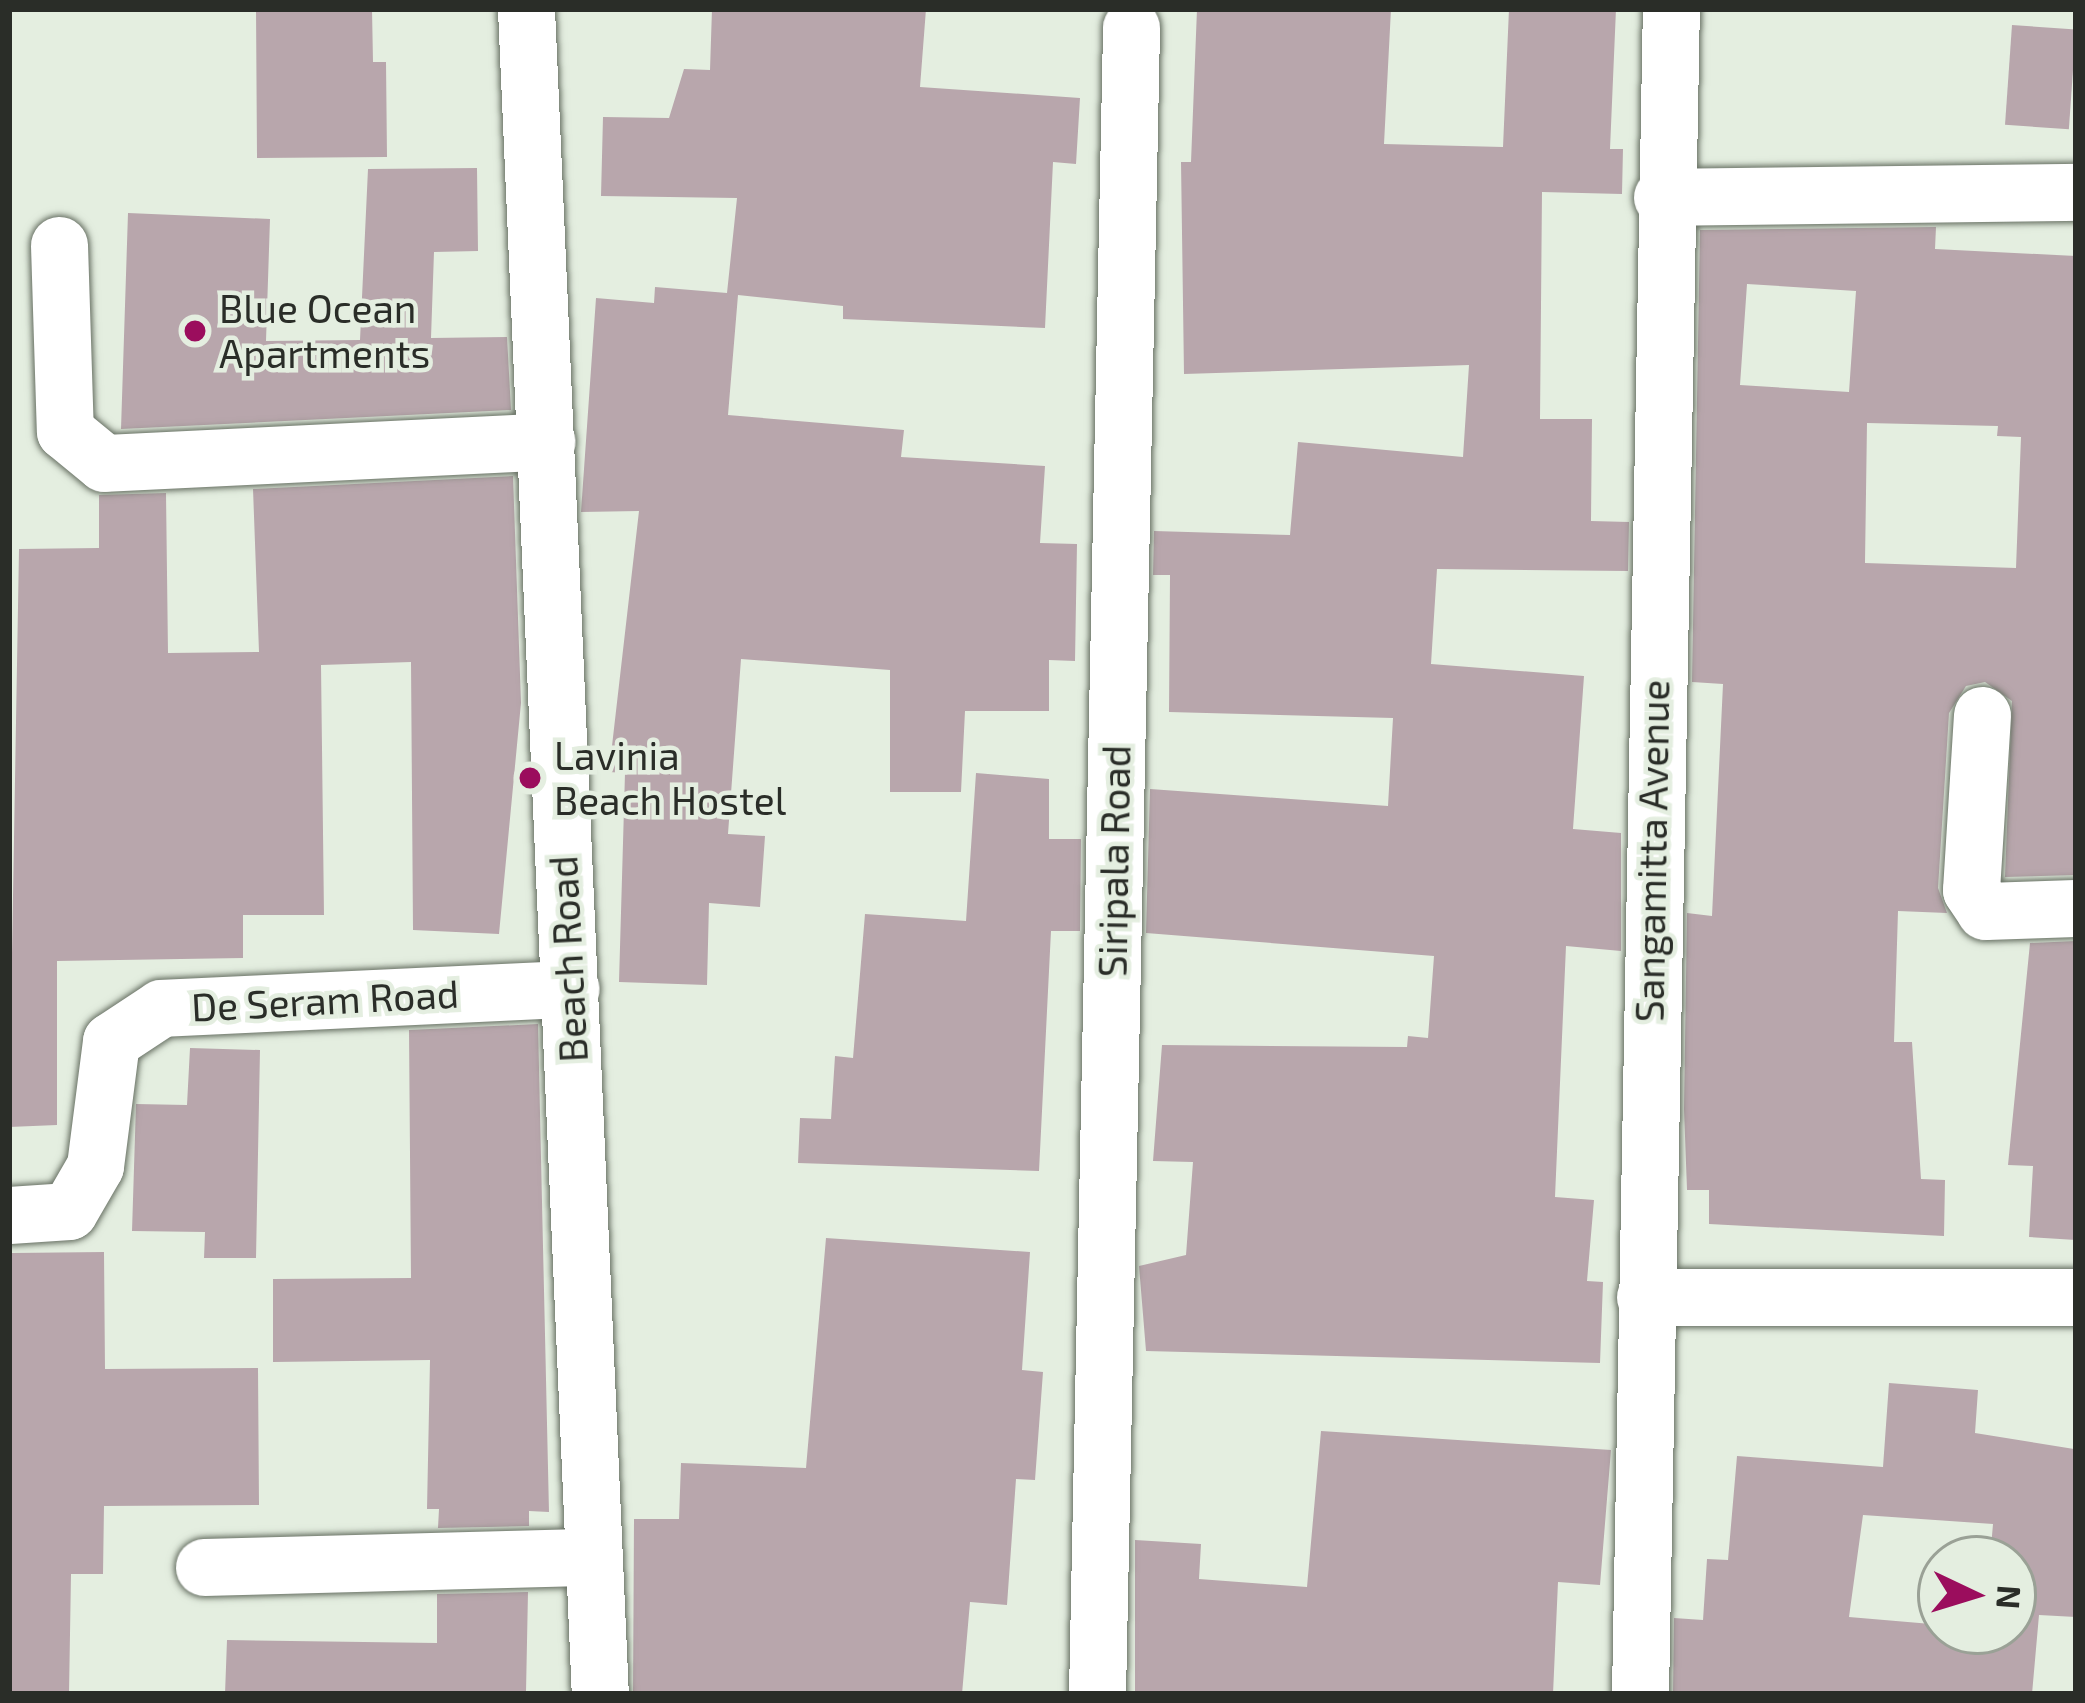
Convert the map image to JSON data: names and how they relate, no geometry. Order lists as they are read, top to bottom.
{
  "streets": {
    "street": [
      "Sangamitta Avenue",
      "Siripala Road",
      "Beach Road",
      "De Seram Road"
    ]
  },
  "crossings": [
    ["Beach Road", "De Seram Road"]
  ],
  "places": ["Blue Ocean Apartments", "Lavinia Beach Hostel"],
  "north": "right"
}
